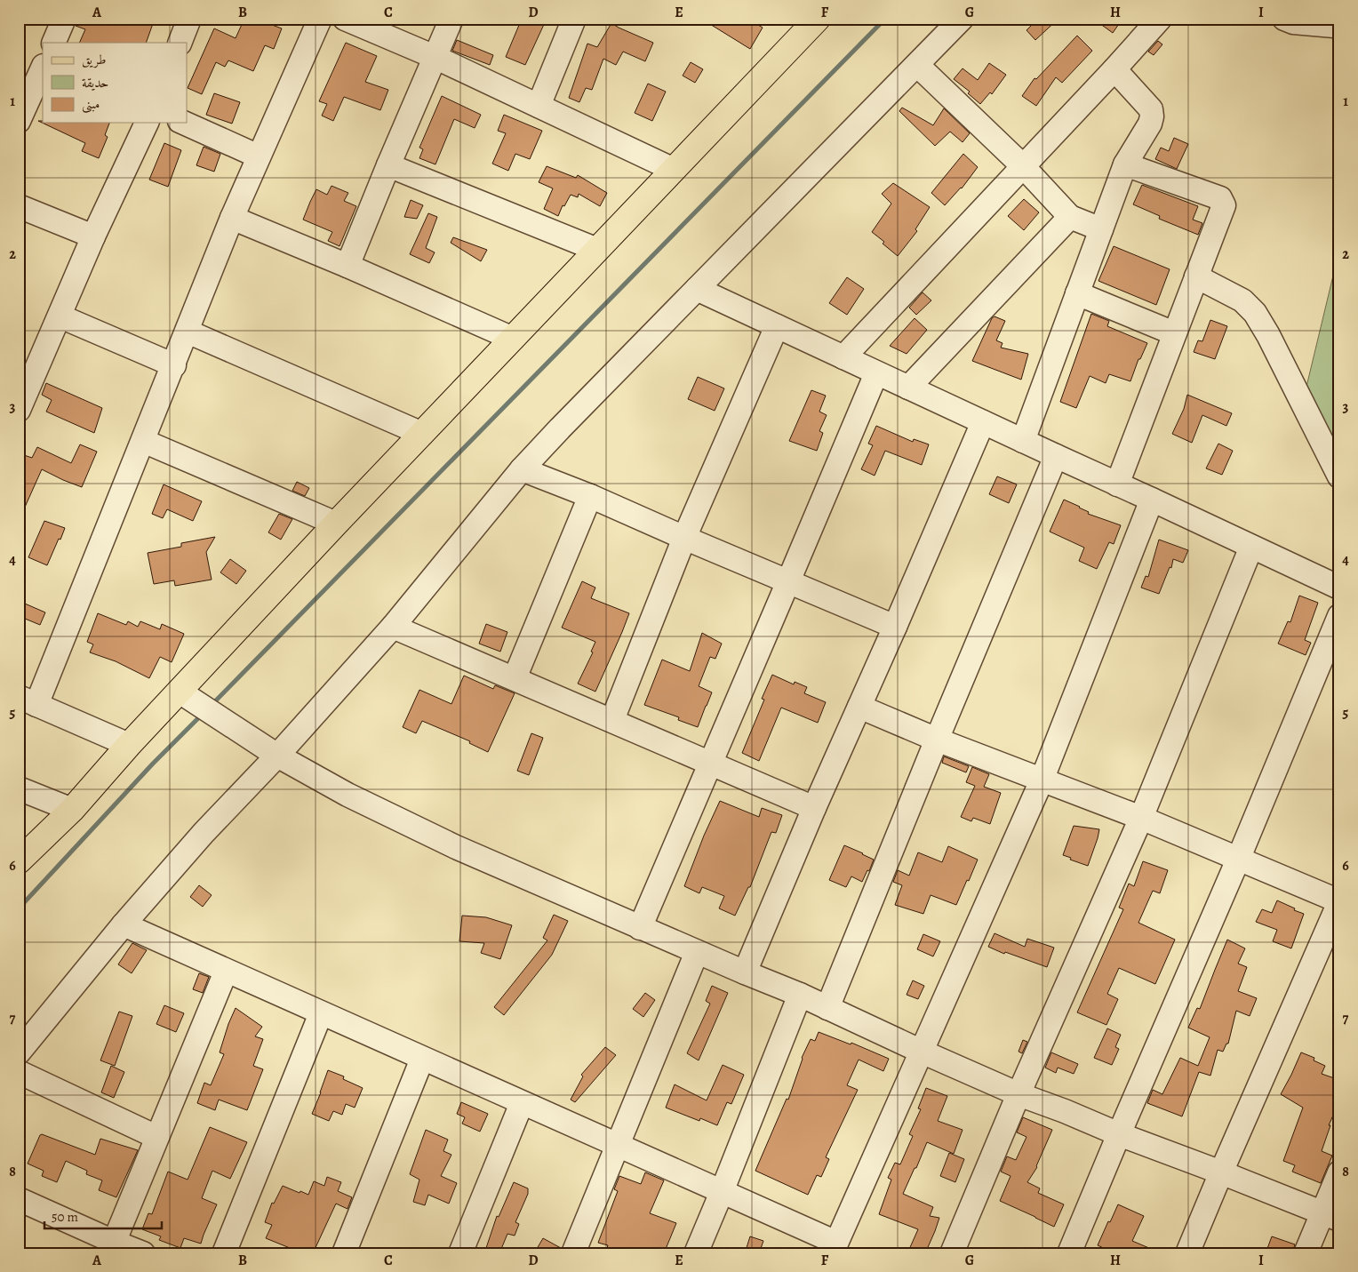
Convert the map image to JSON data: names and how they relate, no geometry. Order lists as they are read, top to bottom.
{
  "legend": ["طريق", "حديقة", "مبنى"],
  "scale_bar": "50 m",
  "grid": {
    "columns": [
      "A",
      "B",
      "C",
      "D",
      "E",
      "F",
      "G",
      "H",
      "I"
    ],
    "rows": [
      "1",
      "2",
      "3",
      "4",
      "5",
      "6",
      "7",
      "8"
    ]
  }
}
